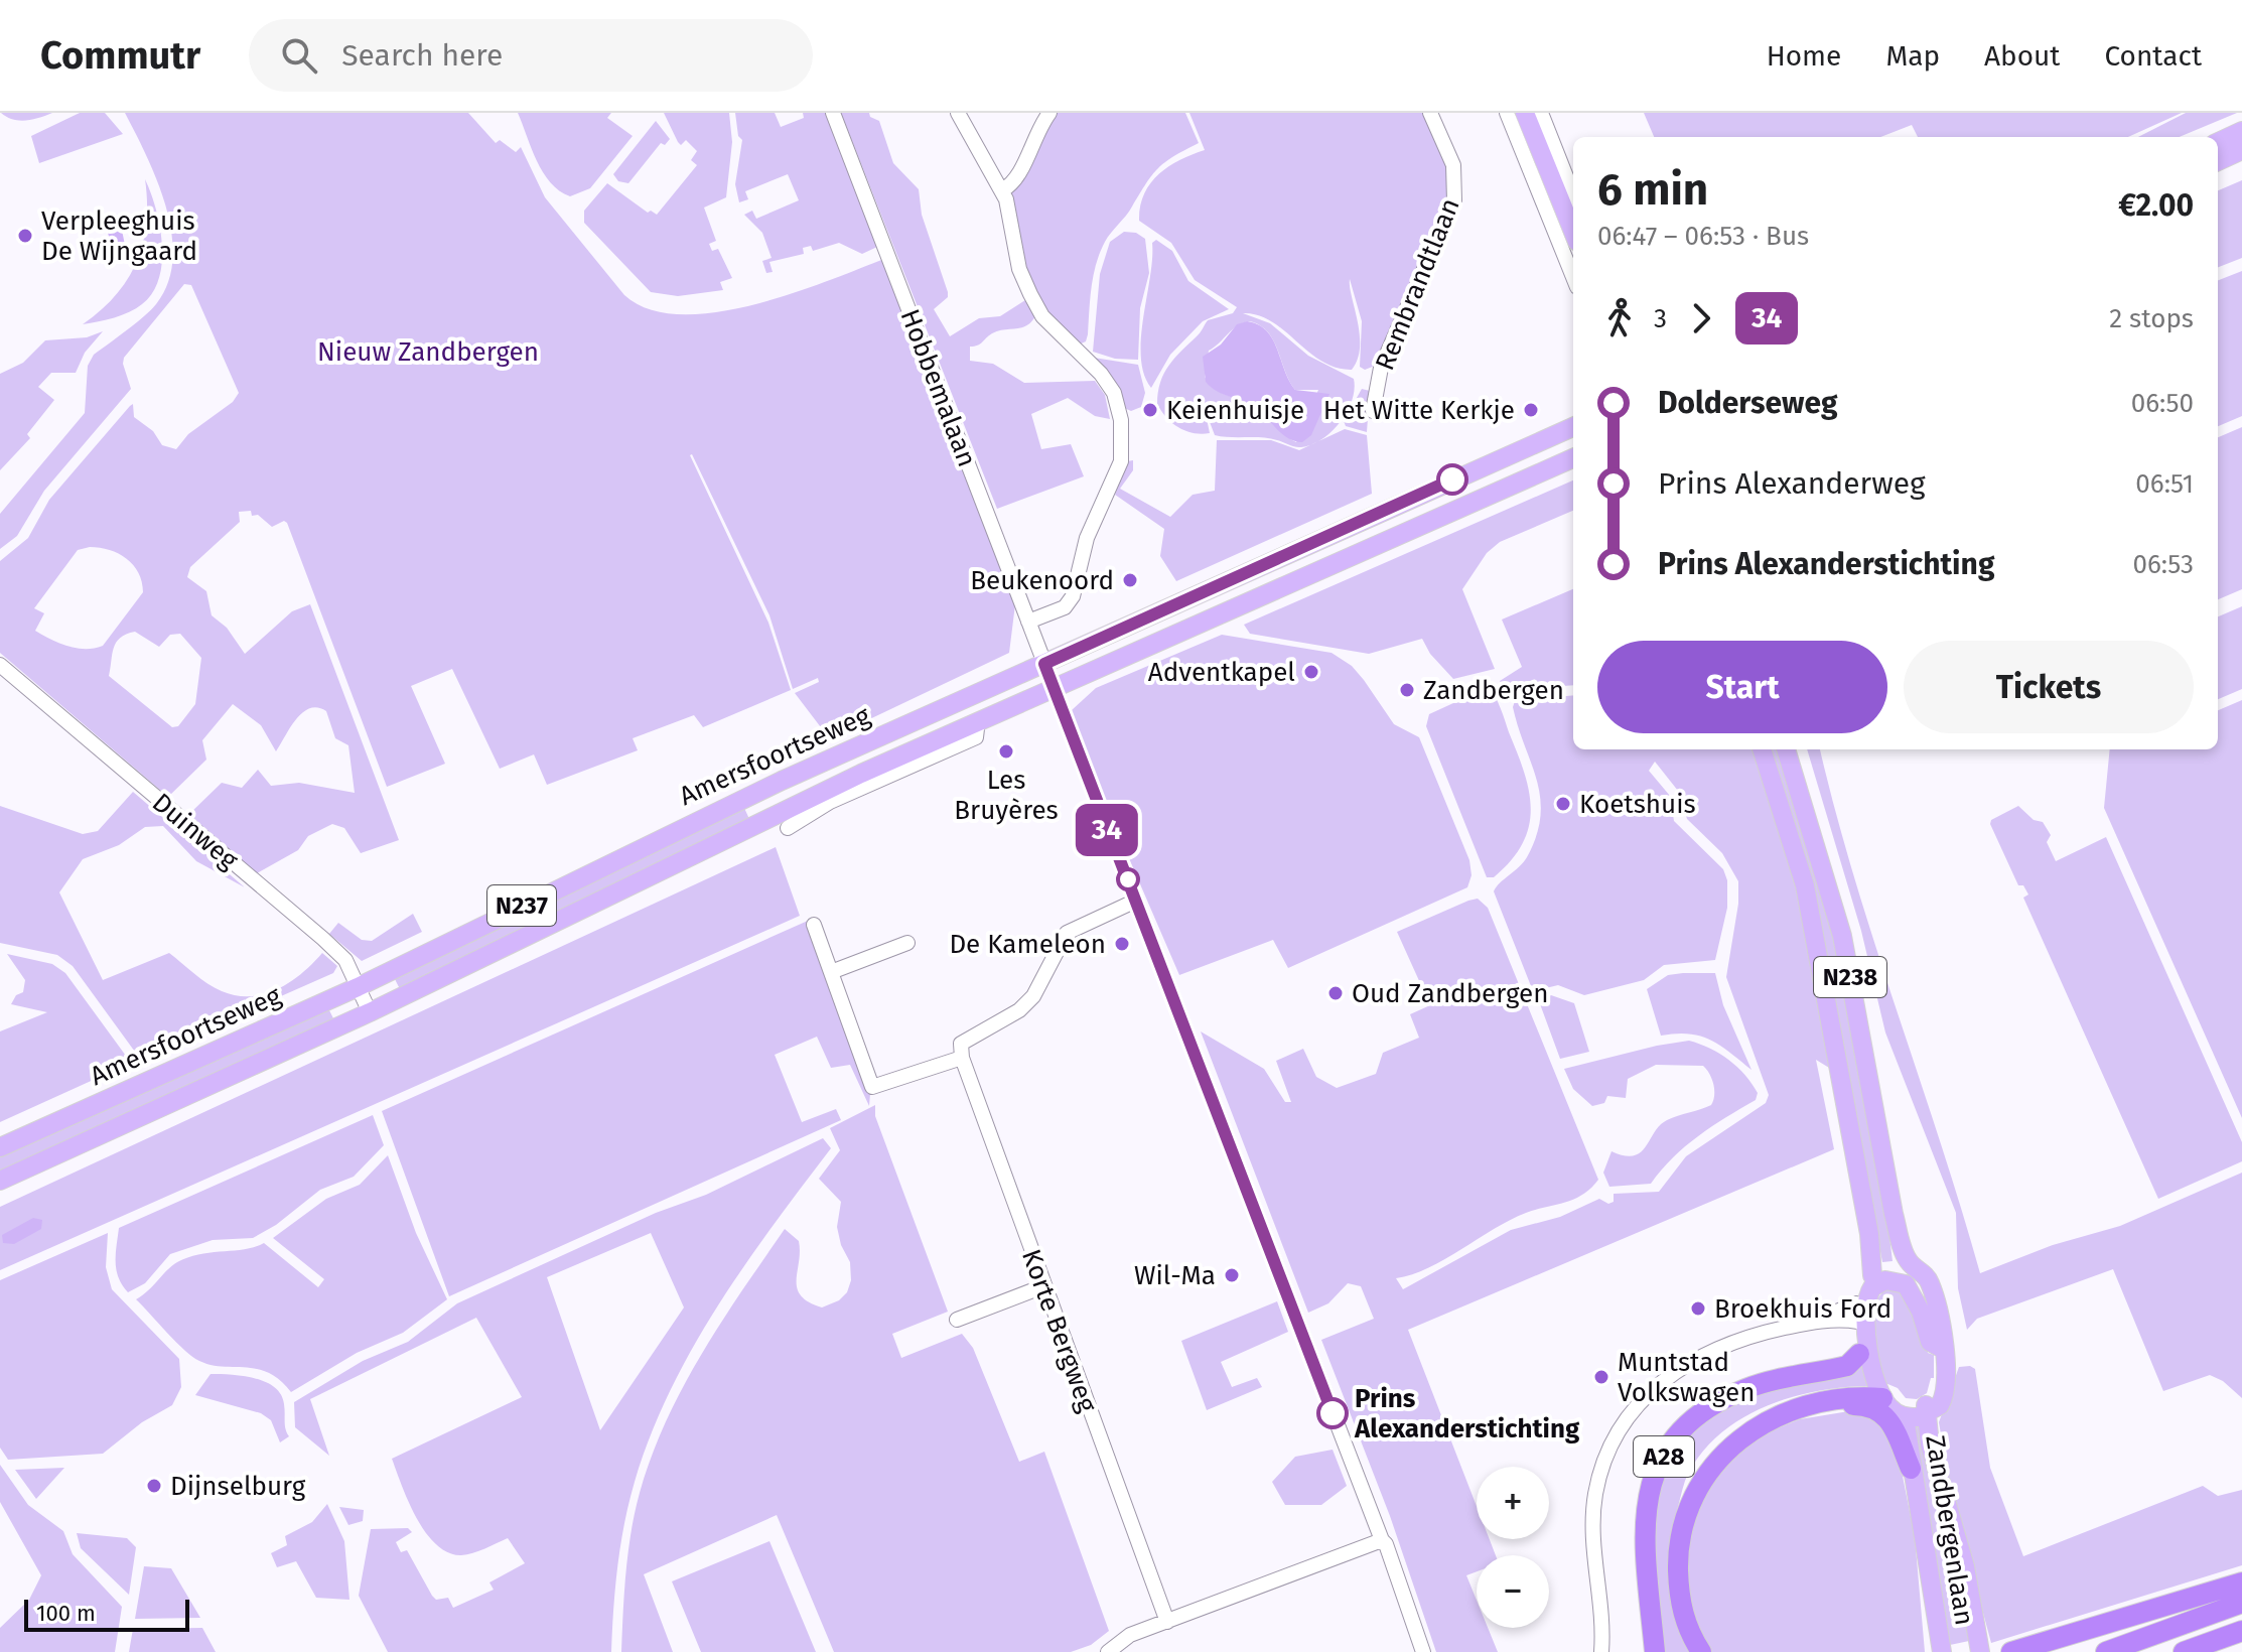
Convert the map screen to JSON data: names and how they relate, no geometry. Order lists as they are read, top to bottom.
{
  "streets": {
    "highway": ["A28"],
    "main road": [
      "Amersfoortseweg",
      "N237",
      "N238",
      "Zandbergenlaan"
    ],
    "street": [
      "Rembrandtlaan",
      "Hobbemalaan",
      "Duinweg",
      "Korte Bergweg"
    ]
  },
  "crossings": [
    ["Hobbemalaan", "Amersfoortseweg"],
    ["Amersfoortseweg", "Duinweg"],
    ["N238", "Zandbergenlaan"],
    ["A28", "Zandbergenlaan"]
  ],
  "parks": ["Nieuw Zandbergen"],
  "places": [
    "Verpleeghuis De Wijngaard",
    "Keienhuisje",
    "Het Witte Kerkje",
    "Beukenoord",
    "Adventkapel",
    "Zandbergen",
    "Les Bruyères",
    "Koetshuis",
    "De Kameleon",
    "Oud Zandbergen",
    "Wil-Ma",
    "Broekhuis Ford",
    "Muntstad Volkswagen",
    "Prins Alexanderstichting",
    "Dijnselburg"
  ],
  "lines": ["bus line 34"],
  "scale_bar": "100 m",
  "page": {
    "header": "Commutr",
    "search": "Search here",
    "nav": [
      "Home",
      "Map",
      "About",
      "Contact"
    ],
    "on_map": "34",
    "heading": ["6 min", "06:47 – 06:53 · Bus", "€2.00"],
    "legs": ["3", "34", "2 stops"],
    "list": [
      {
        "name": "Dolderseweg",
        "value": "06:50"
      },
      {
        "name": "Prins Alexanderweg",
        "value": "06:51"
      },
      {
        "name": "Prins Alexanderstichting",
        "value": "06:53"
      }
    ],
    "buttons": ["Start", "Tickets"],
    "map_buttons": ["+", "−"],
    "scale": "100 m"
  }
}
